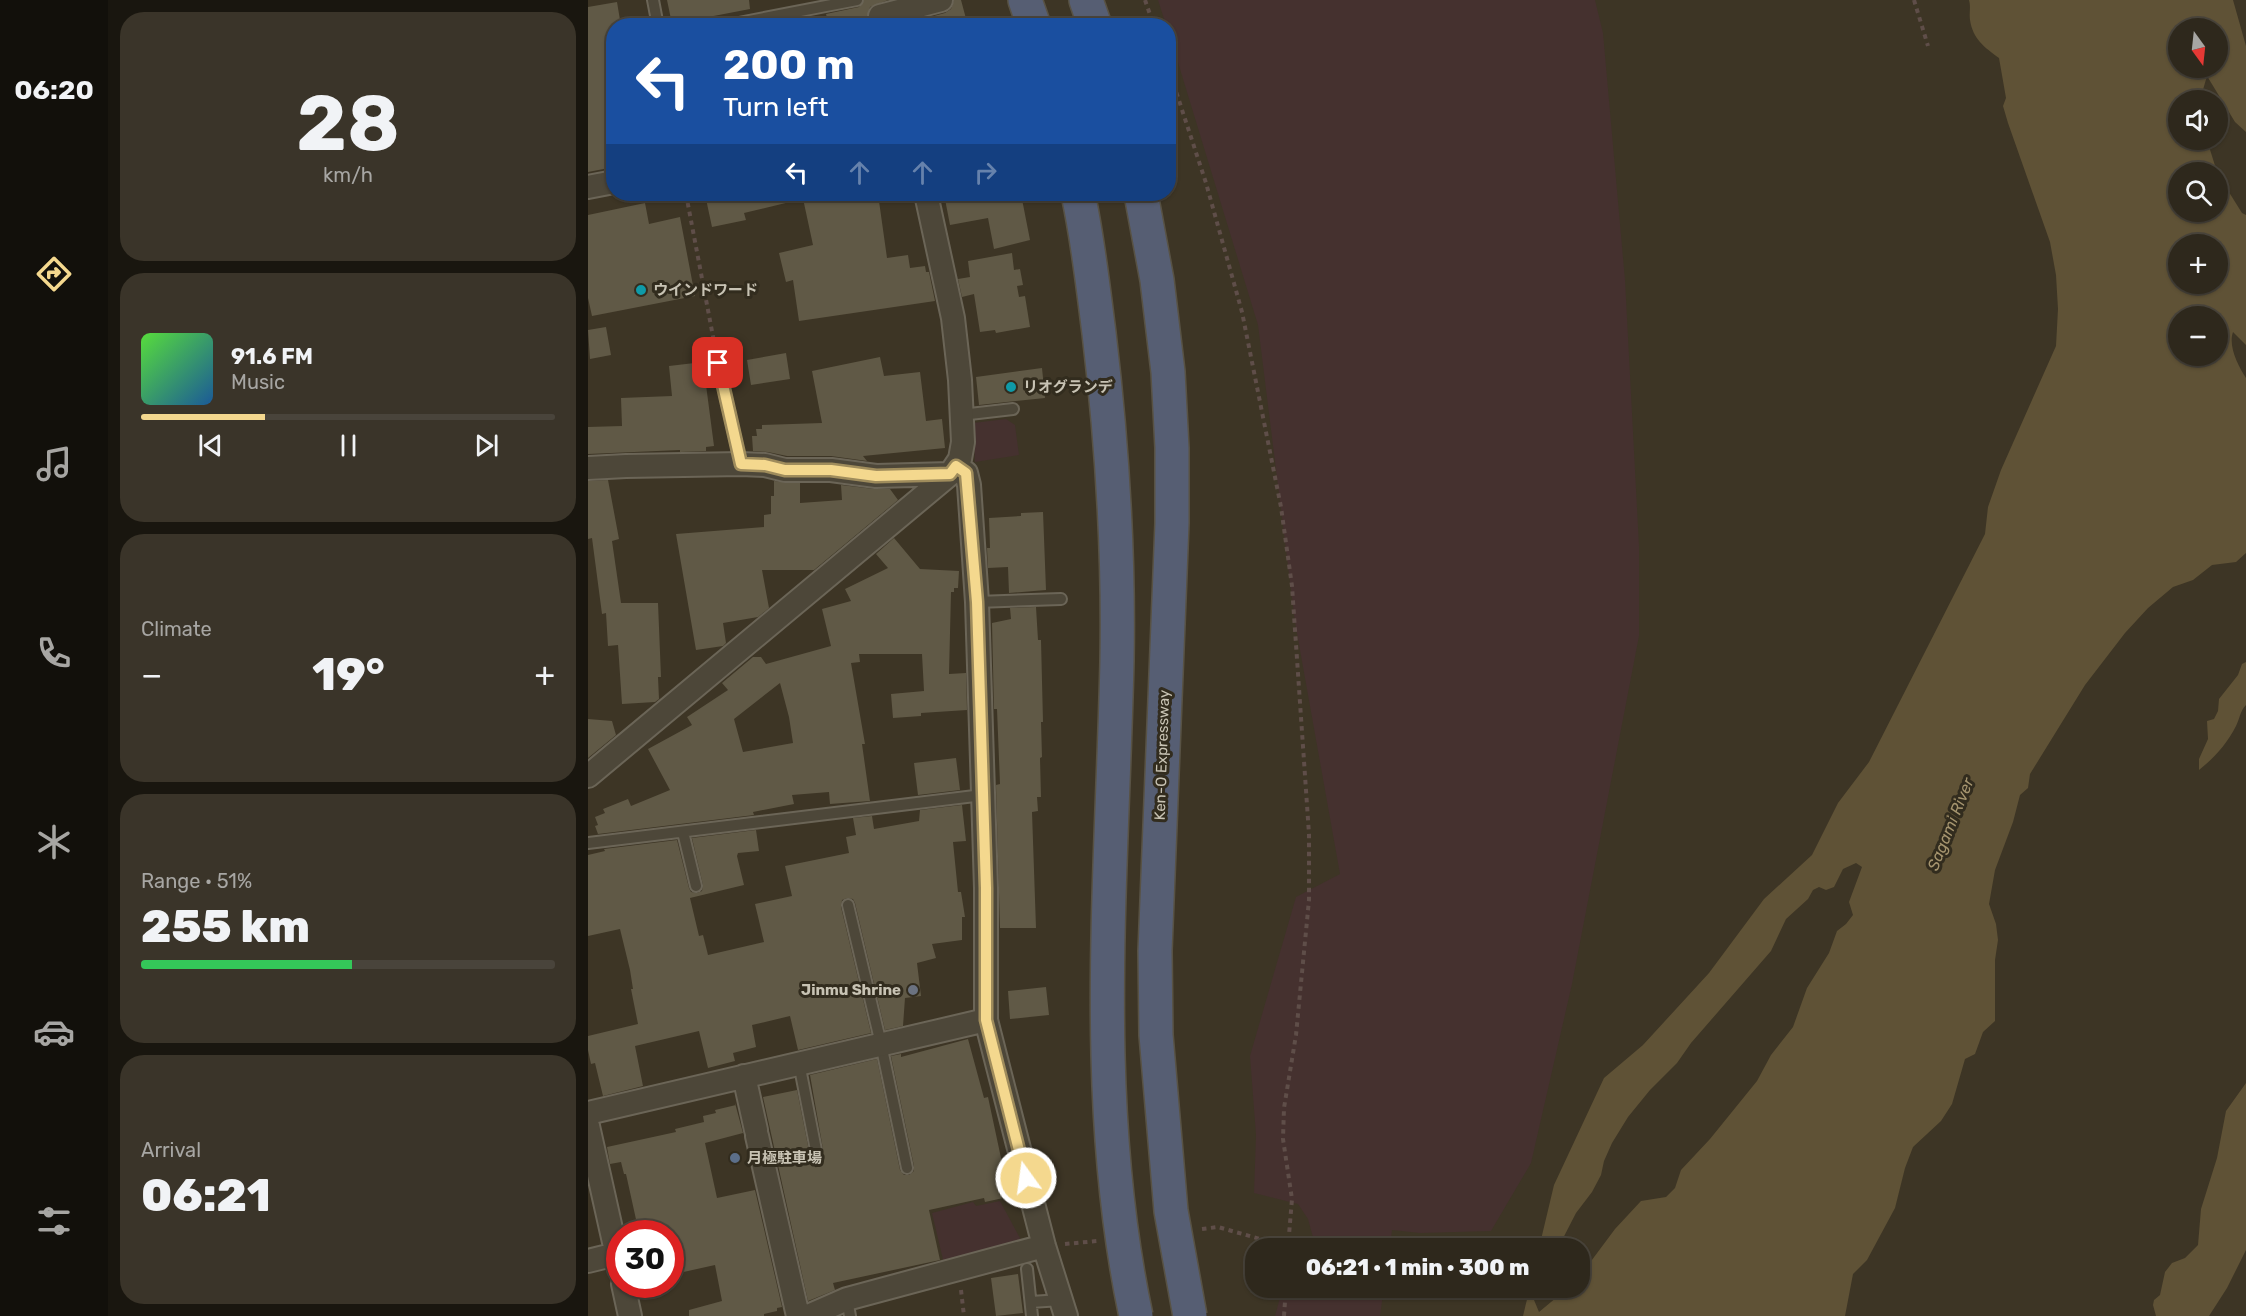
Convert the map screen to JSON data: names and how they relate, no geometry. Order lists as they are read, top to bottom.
{
  "streets": {
    "highway": ["Ken-O Expressway"]
  },
  "water": ["Sagami River"],
  "places": [
    "ウインドワード",
    "リオグランデ",
    "Jinmu Shrine",
    "月極駐車場"
  ],
  "north": "bottom",
  "page": {
    "tabs": "06:20",
    "tile": [
      ["28", "km/h"],
      "Climate",
      ["Range · 51%", "255 km"],
      ["Arrival", "06:21"]
    ],
    "map_buttons": ["+", "−"],
    "turn": ["200 m", "Turn left"],
    "song": ["91.6 FM", "Music"],
    "heat": ["−", "19°", "+"],
    "limit": "30",
    "trip": "06:21 · 1 min · 300 m"
  }
}
